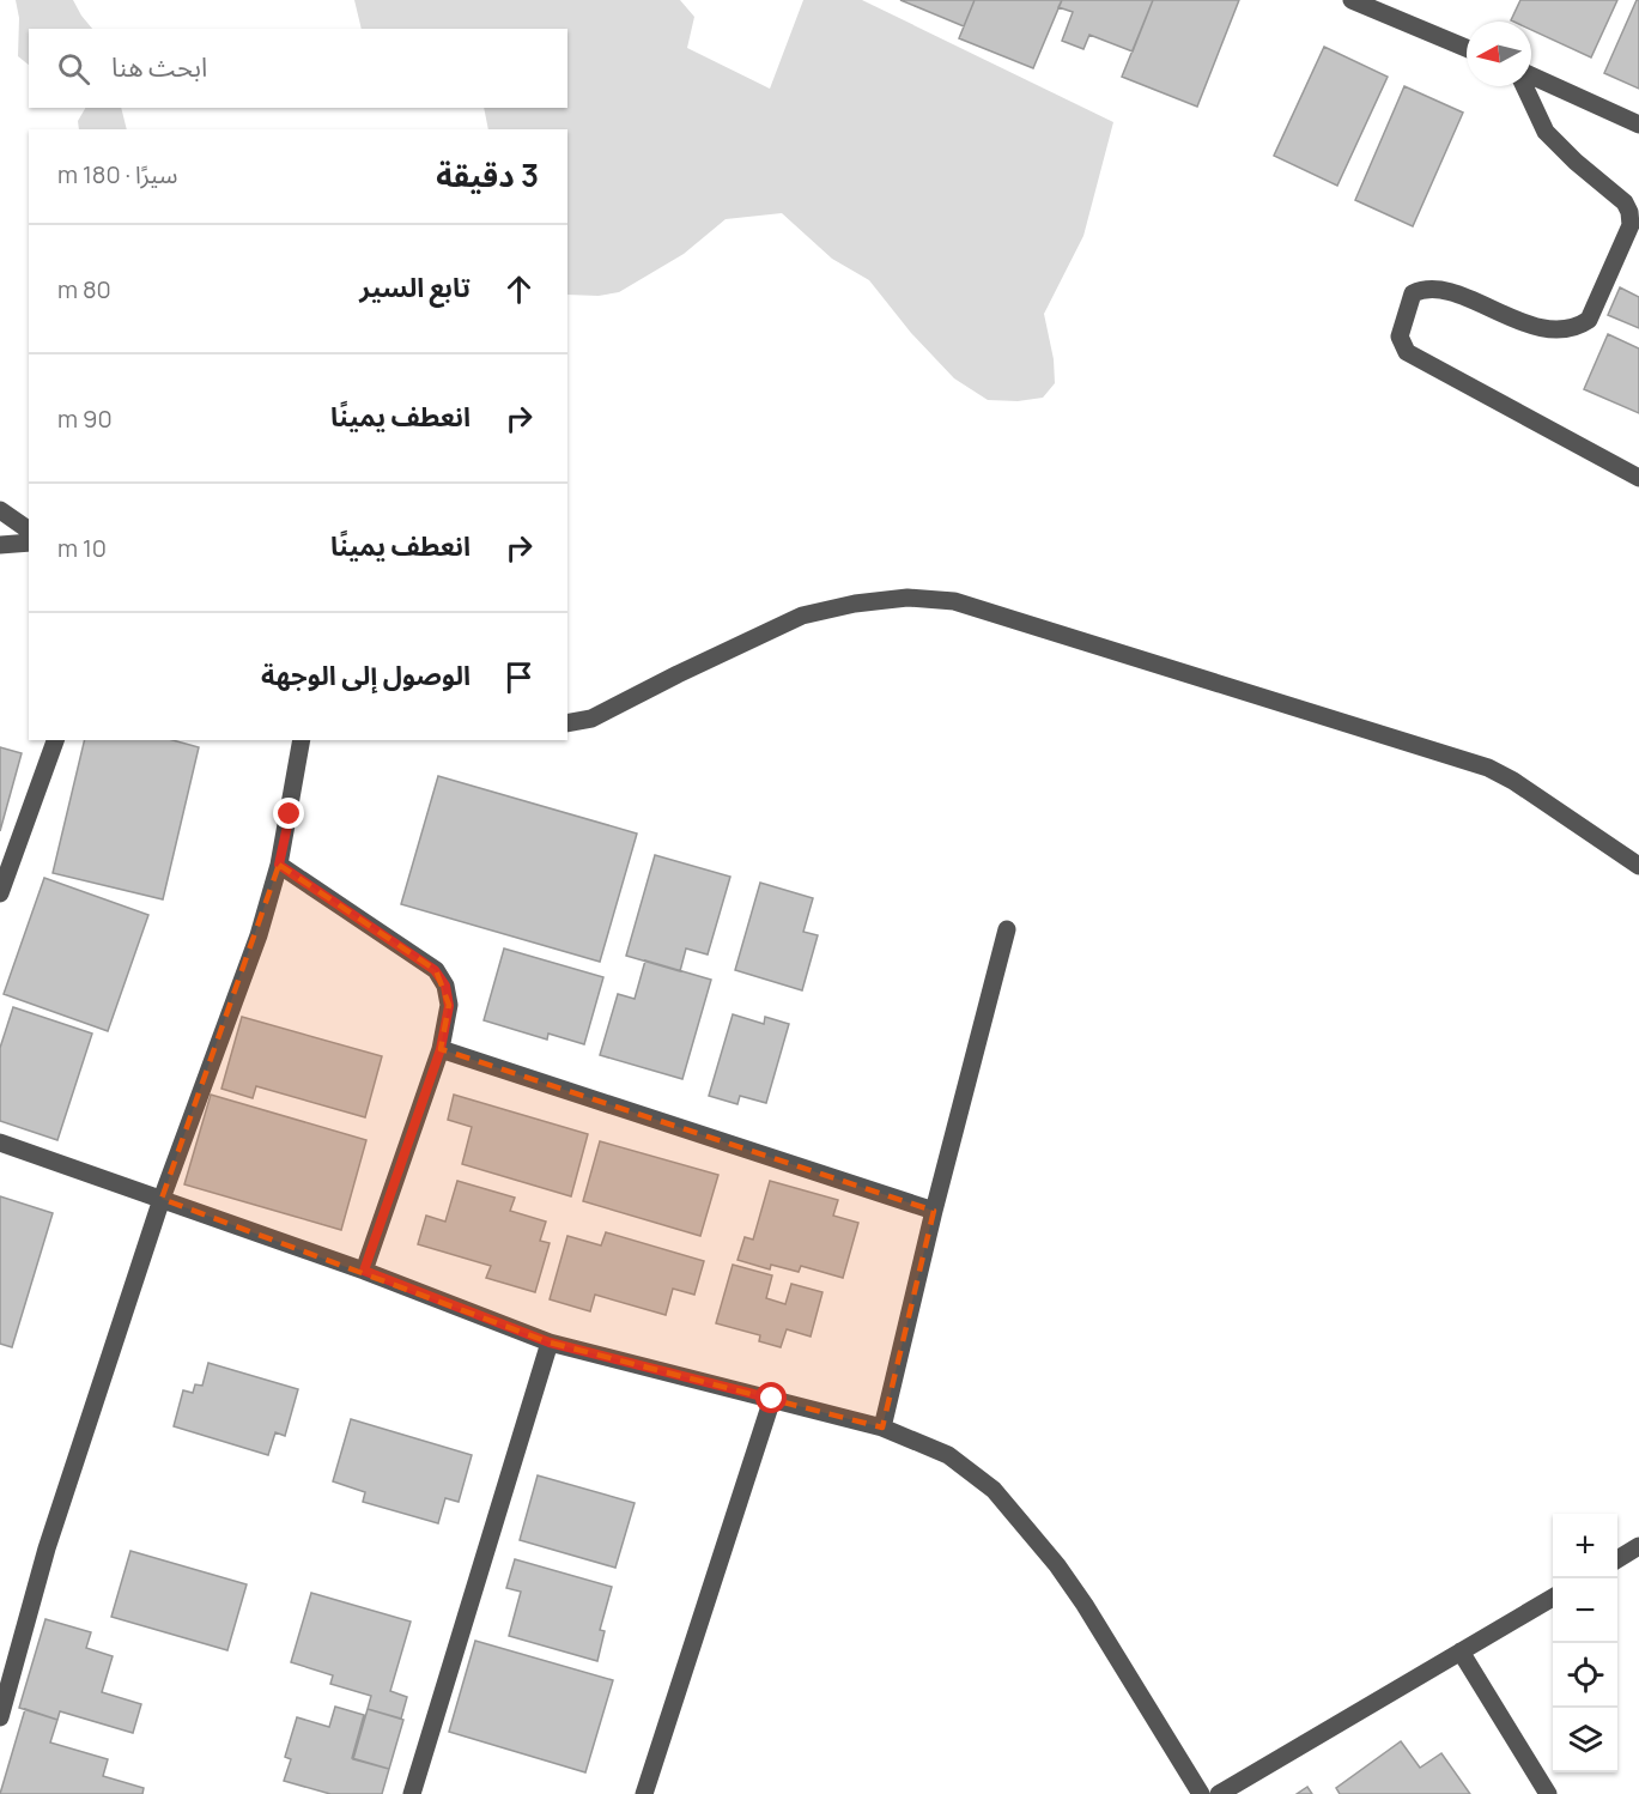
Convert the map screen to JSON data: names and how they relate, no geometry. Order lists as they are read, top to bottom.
{
  "north": "left",
  "page": {
    "search": "ابحث هنا",
    "heading": ["3 دقيقة", "سيرًا · 180 m"],
    "list": [
      ["تابع السير", "80 m"],
      ["انعطف يمينًا", "90 m"],
      ["انعطف يمينًا", "10 m"],
      "الوصول إلى الوجهة"
    ],
    "map_buttons": ["+", "−"]
  }
}
